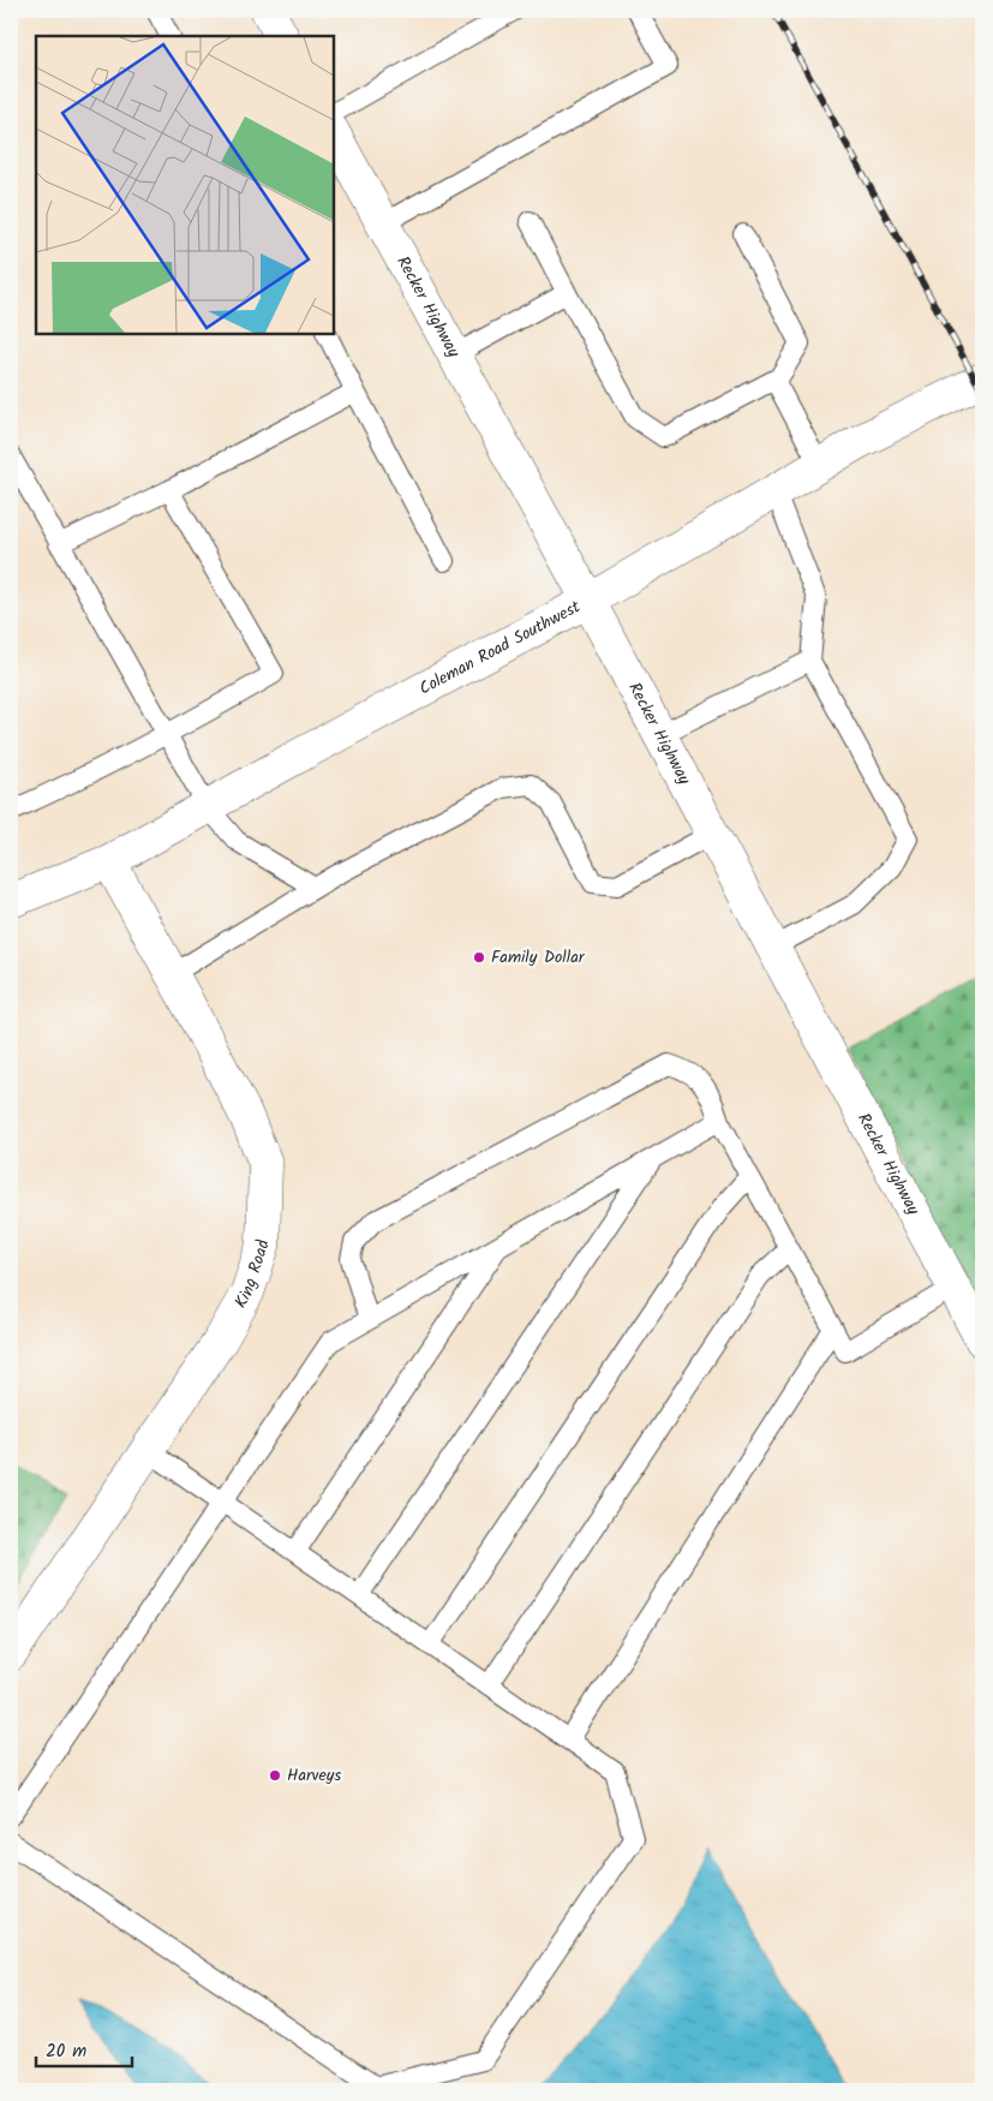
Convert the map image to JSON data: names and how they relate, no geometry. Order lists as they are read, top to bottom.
{
  "streets": {
    "street": ["Recker Highway", "Coleman Road Southwest", "King Road"]
  },
  "crossings": [
    ["Recker Highway", "Coleman Road Southwest"],
    ["Coleman Road Southwest", "King Road"]
  ],
  "places": ["Family Dollar", "Harveys"],
  "scale_bar": "20 m"
}
